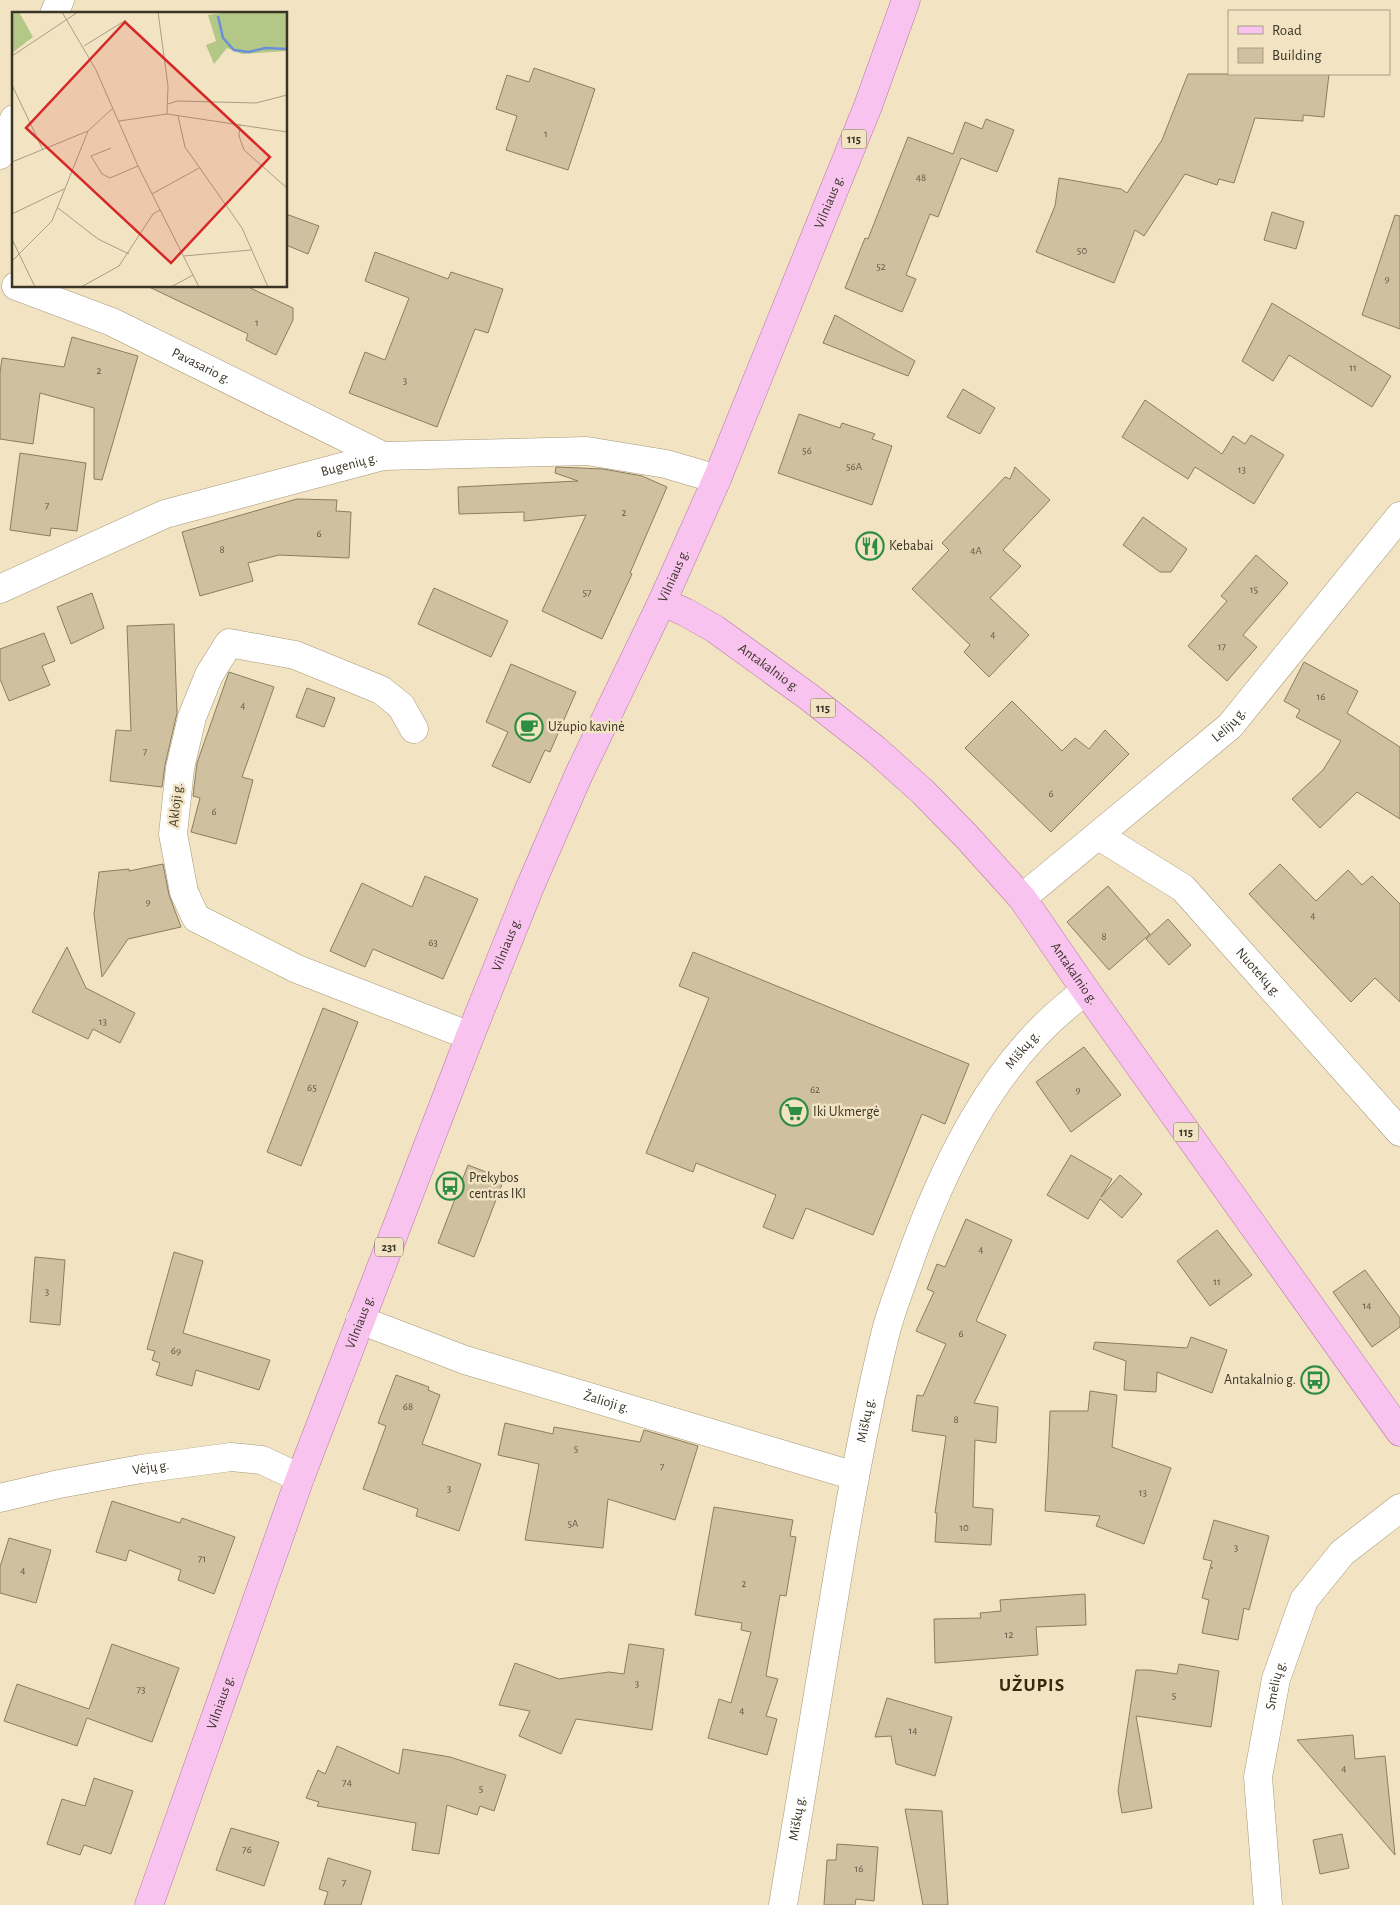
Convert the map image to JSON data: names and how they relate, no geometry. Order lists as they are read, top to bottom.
{
  "streets": {
    "main road": [
      "115",
      "Vilniaus g.",
      "Antakalnio g.",
      "231"
    ],
    "street": [
      "Pavasario g.",
      "Bugenių g.",
      "Lelijų g.",
      "Akloji g.",
      "Nuotekų g.",
      "Miškų g.",
      "Žalioji g.",
      "Vėjų g.",
      "Smėlių g."
    ]
  },
  "crossings": [
    ["Vilniaus g.", "Bugenių g."],
    ["Vilniaus g.", "Antakalnio g."],
    ["Vilniaus g.", "Akloji g."],
    ["Vilniaus g.", "Žalioji g."],
    ["Vilniaus g.", "Vėjų g."],
    ["Pavasario g.", "Bugenių g."],
    ["Antakalnio g.", "Lelijų g."],
    ["Antakalnio g.", "Miškų g."],
    ["Lelijų g.", "Nuotekų g."],
    ["Miškų g.", "Žalioji g."]
  ],
  "districts": ["UŽUPIS"],
  "places": {
    "restaurant": ["Kebabai"],
    "cafe": ["Užupio kavinė"],
    "supermarket": ["Iki Ukmergė"],
    "bus stop": ["Prekybos centras IKI", "Antakalnio g."]
  },
  "house_numbers": [
    "1",
    "48",
    "50",
    "52",
    "9",
    "1",
    "11",
    "2",
    "3",
    "56",
    "56A",
    "13",
    "7",
    "2",
    "6",
    "8",
    "4A",
    "15",
    "57",
    "4",
    "17",
    "16",
    "4",
    "7",
    "6",
    "6",
    "9",
    "4",
    "8",
    "63",
    "13",
    "65",
    "62",
    "9",
    "4",
    "11",
    "3",
    "14",
    "6",
    "69",
    "68",
    "8",
    "5",
    "7",
    "3",
    "13",
    "5A",
    "10",
    "3",
    "71",
    "4",
    "2",
    "12",
    "3",
    "73",
    "5",
    "4",
    "14",
    "4",
    "74",
    "5",
    "76",
    "16",
    "7"
  ],
  "legend": ["Road", "Building"]
}
